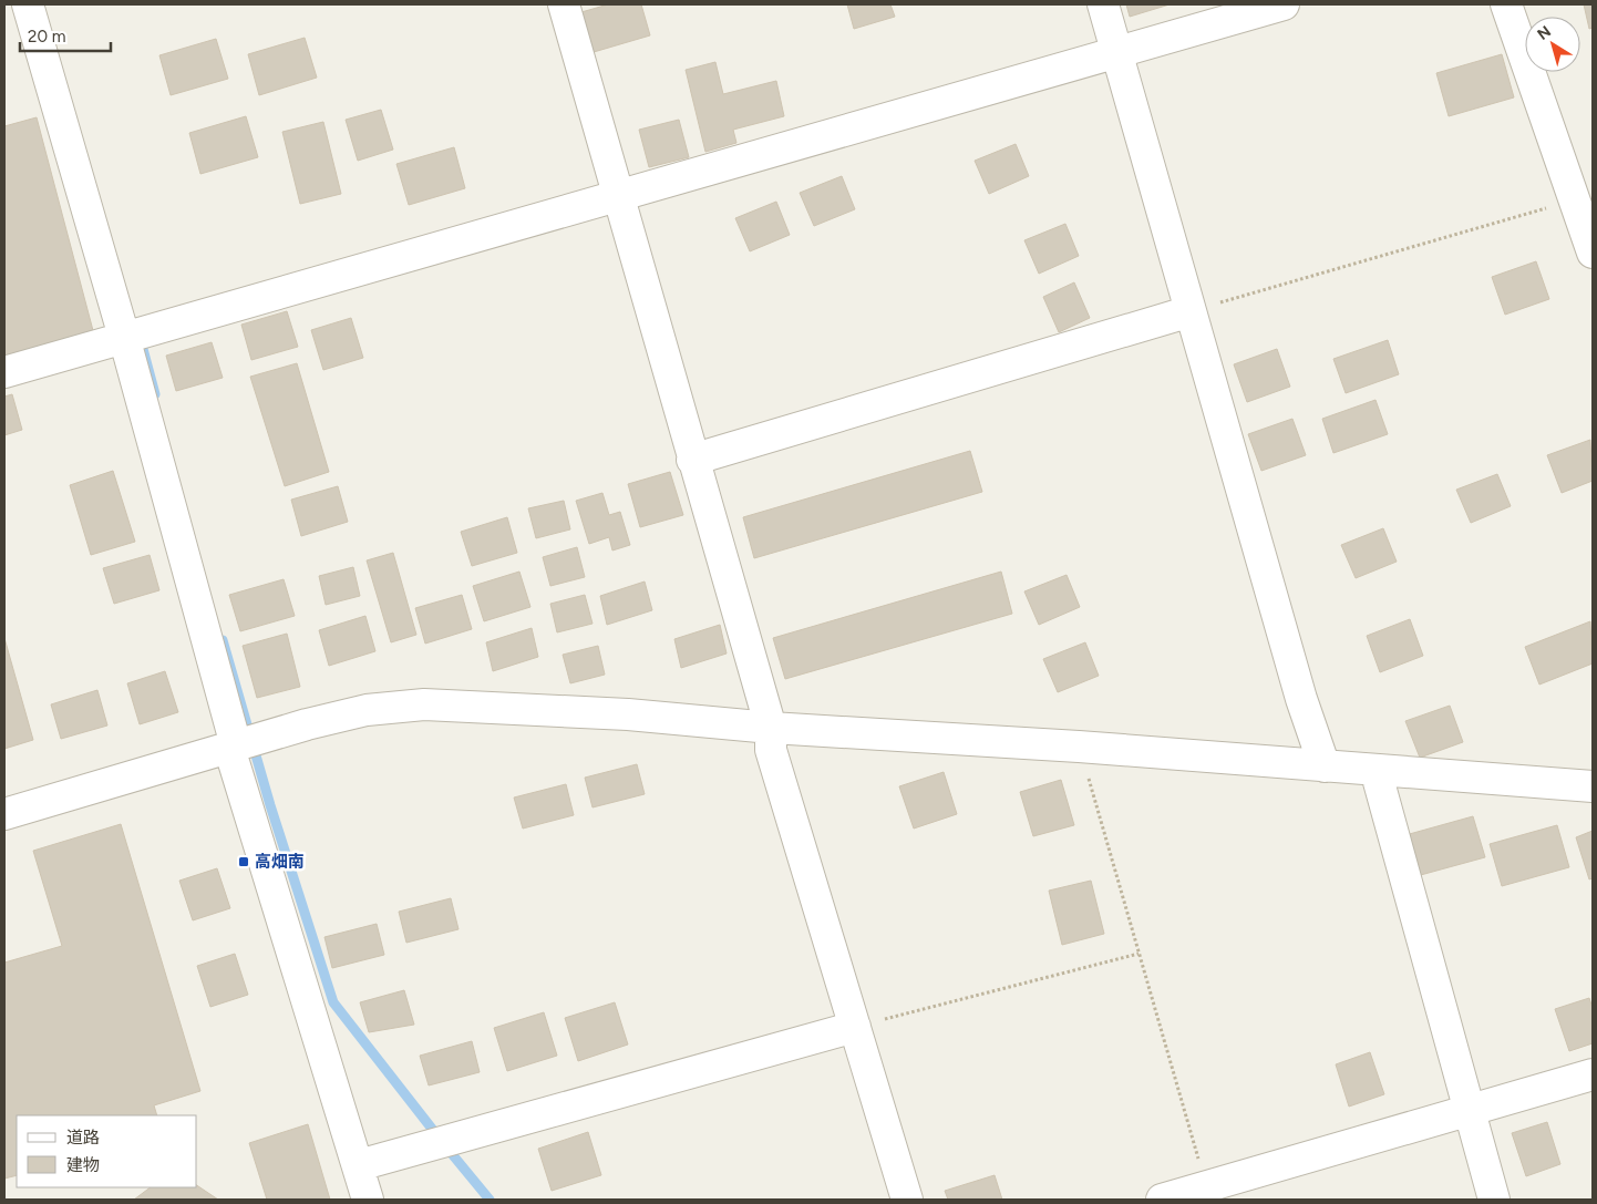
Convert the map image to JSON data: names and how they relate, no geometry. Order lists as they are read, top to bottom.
{
  "places": {
    "transit": ["高畑南"]
  },
  "legend": ["道路", "建物"],
  "scale_bar": "20 m",
  "north": "top left"
}
